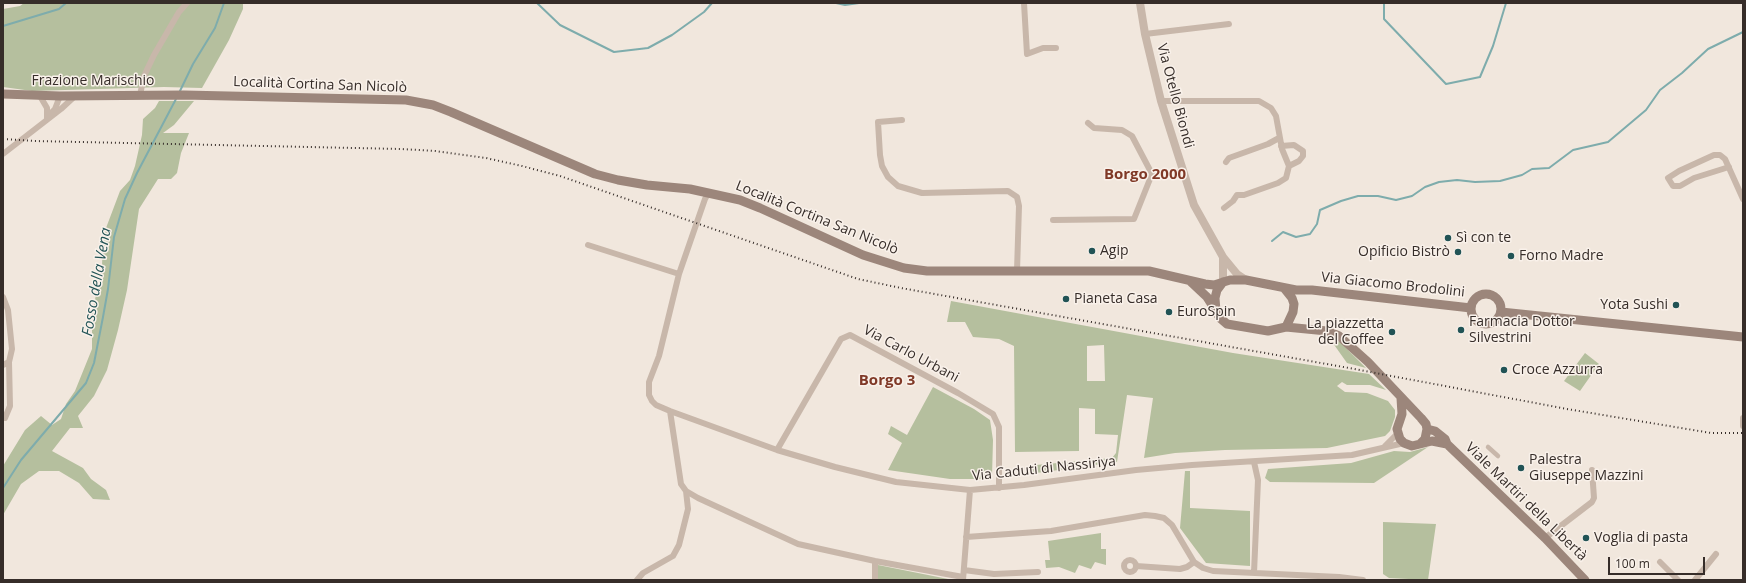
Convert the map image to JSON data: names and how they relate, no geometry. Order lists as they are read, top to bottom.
{
  "streets": {
    "main road": [
      "Frazione Marischio",
      "Località Cortina San Nicolò",
      "Via Giacomo Brodolini",
      "Viale Martiri della Libertà"
    ],
    "street": ["Via Otello Biondi", "Via Carlo Urbani", "Via Caduti di Nassiriya"]
  },
  "crossings": [
    ["Frazione Marischio", "Località Cortina San Nicolò"],
    ["Località Cortina San Nicolò", "Via Otello Biondi"],
    ["Località Cortina San Nicolò", "Via Giacomo Brodolini"],
    ["Località Cortina San Nicolò", "Via Caduti di Nassiriya"],
    ["Località Cortina San Nicolò", "Viale Martiri della Libertà"],
    ["Via Otello Biondi", "Via Giacomo Brodolini"],
    ["Via Otello Biondi", "Viale Martiri della Libertà"],
    ["Via Giacomo Brodolini", "Viale Martiri della Libertà"],
    ["Via Carlo Urbani", "Via Caduti di Nassiriya"],
    ["Via Caduti di Nassiriya", "Viale Martiri della Libertà"]
  ],
  "districts": ["Borgo 2000", "Borgo 3"],
  "water": ["Fosso della Vena"],
  "places": [
    "Sì con te",
    "Agip",
    "Opificio Bistrò",
    "Forno Madre",
    "Pianeta Casa",
    "Yota Sushi",
    "EuroSpin",
    "Farmacia Dottor Silvestrini",
    "La piazzetta del Coffee",
    "Croce Azzurra",
    "Palestra Giuseppe Mazzini",
    "Voglia di pasta"
  ],
  "scale_bar": "100 m"
}
